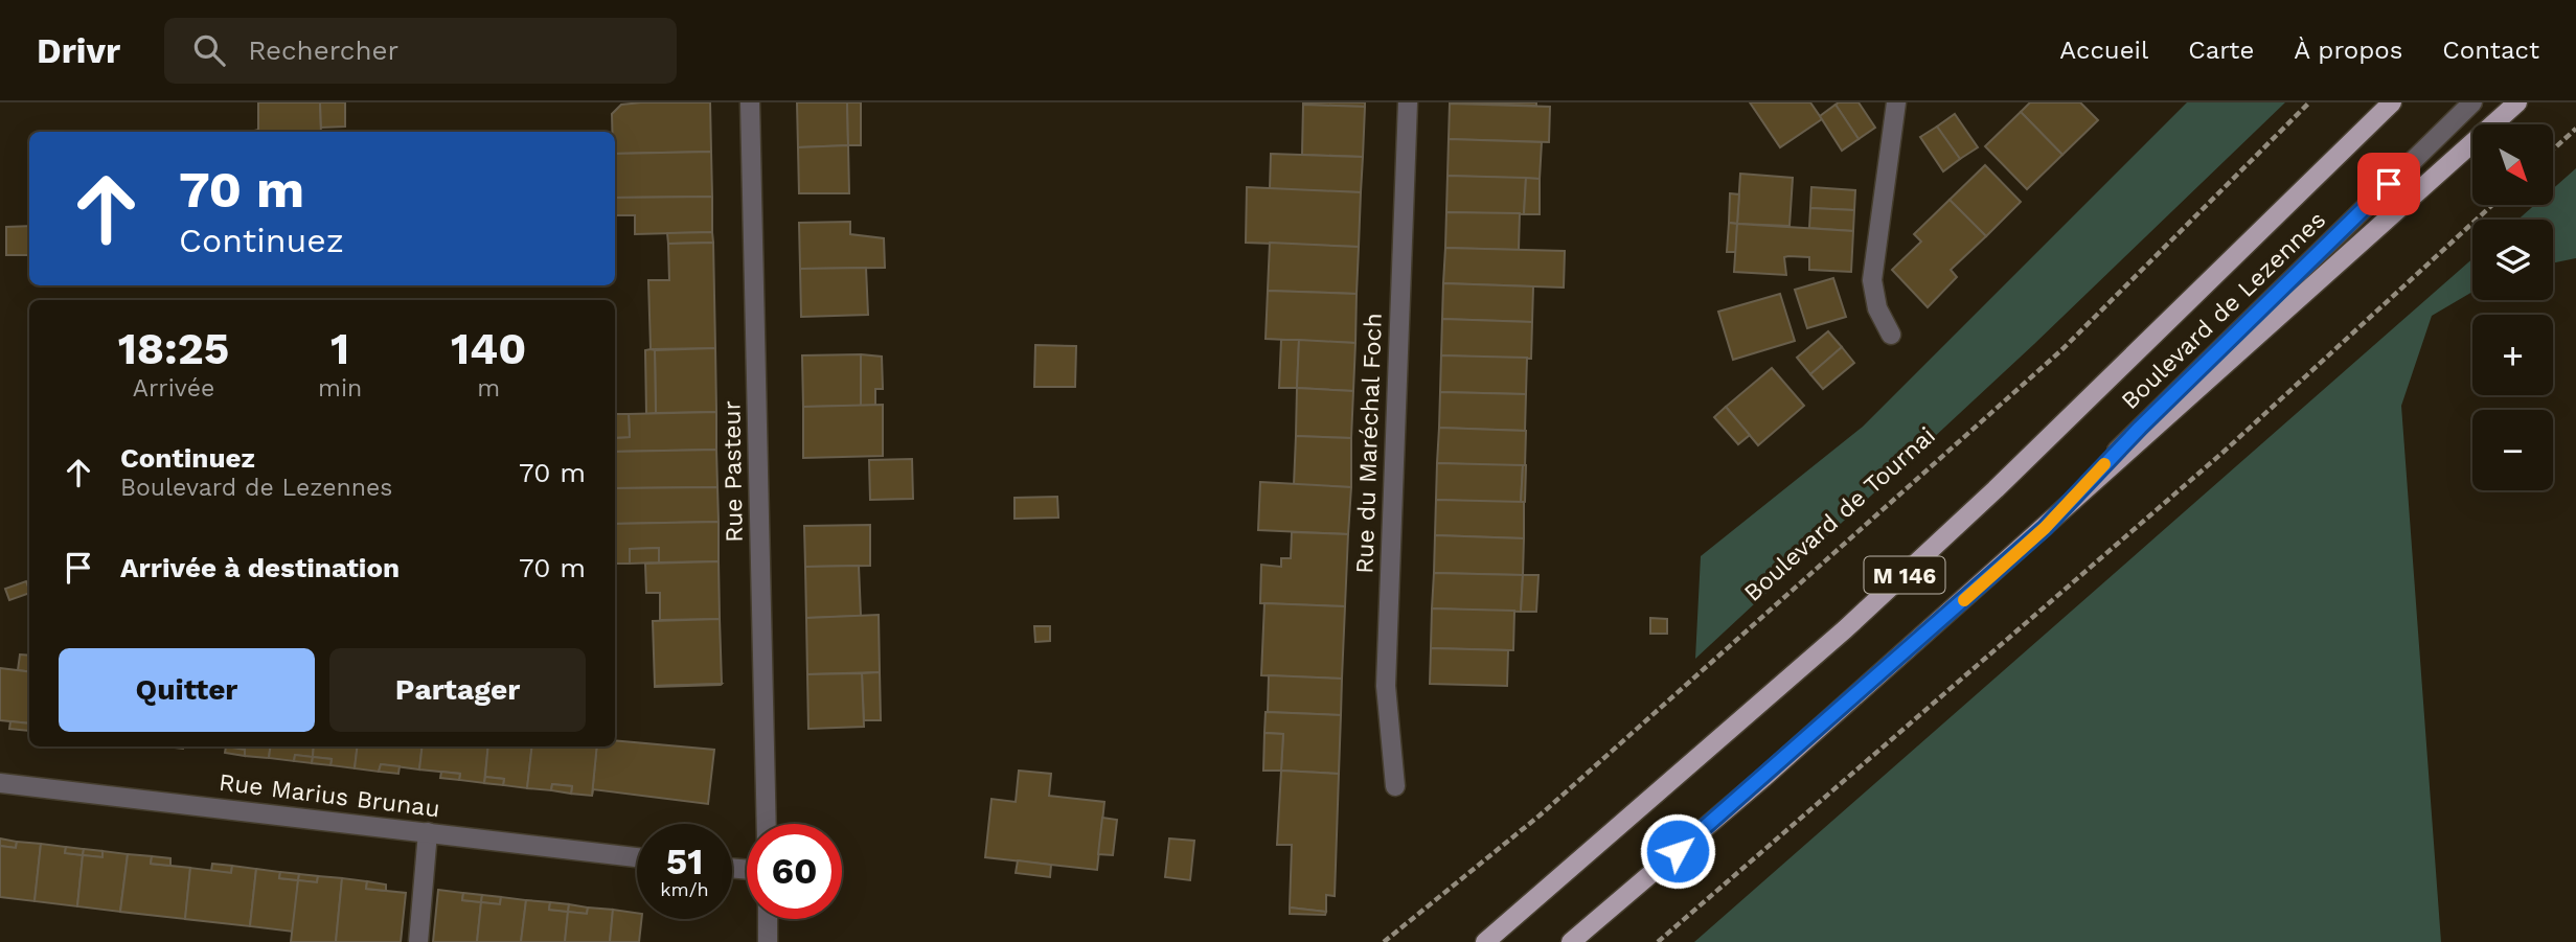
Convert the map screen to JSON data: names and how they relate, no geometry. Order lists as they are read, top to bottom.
{
  "streets": {
    "main road": ["Boulevard de Lezennes", "M 146"],
    "street": ["Rue du Maréchal Foch", "Rue Pasteur", "Rue Marius Brunau"],
    "path": ["Boulevard de Tournai"]
  },
  "crossings": [
    ["Boulevard de Lezennes", "M 146"]
  ],
  "north": "bottom right",
  "page": {
    "header": "Drivr",
    "search": "Rechercher",
    "nav": [
      "Accueil",
      "Carte",
      "À propos",
      "Contact"
    ],
    "map_buttons": ["+", "−"],
    "turn": ["70 m", "Continuez"],
    "eta": [
      "18:25",
      "Arrivée",
      "1",
      "min",
      "140",
      "m"
    ],
    "list": [
      {
        "name": "Continuez",
        "note": "Boulevard de Lezennes",
        "value": "70 m"
      },
      {
        "name": "Arrivée à destination",
        "value": "70 m"
      }
    ],
    "buttons": ["Quitter", "Partager"],
    "speed": "51 km/h",
    "limit": "60"
  }
}
